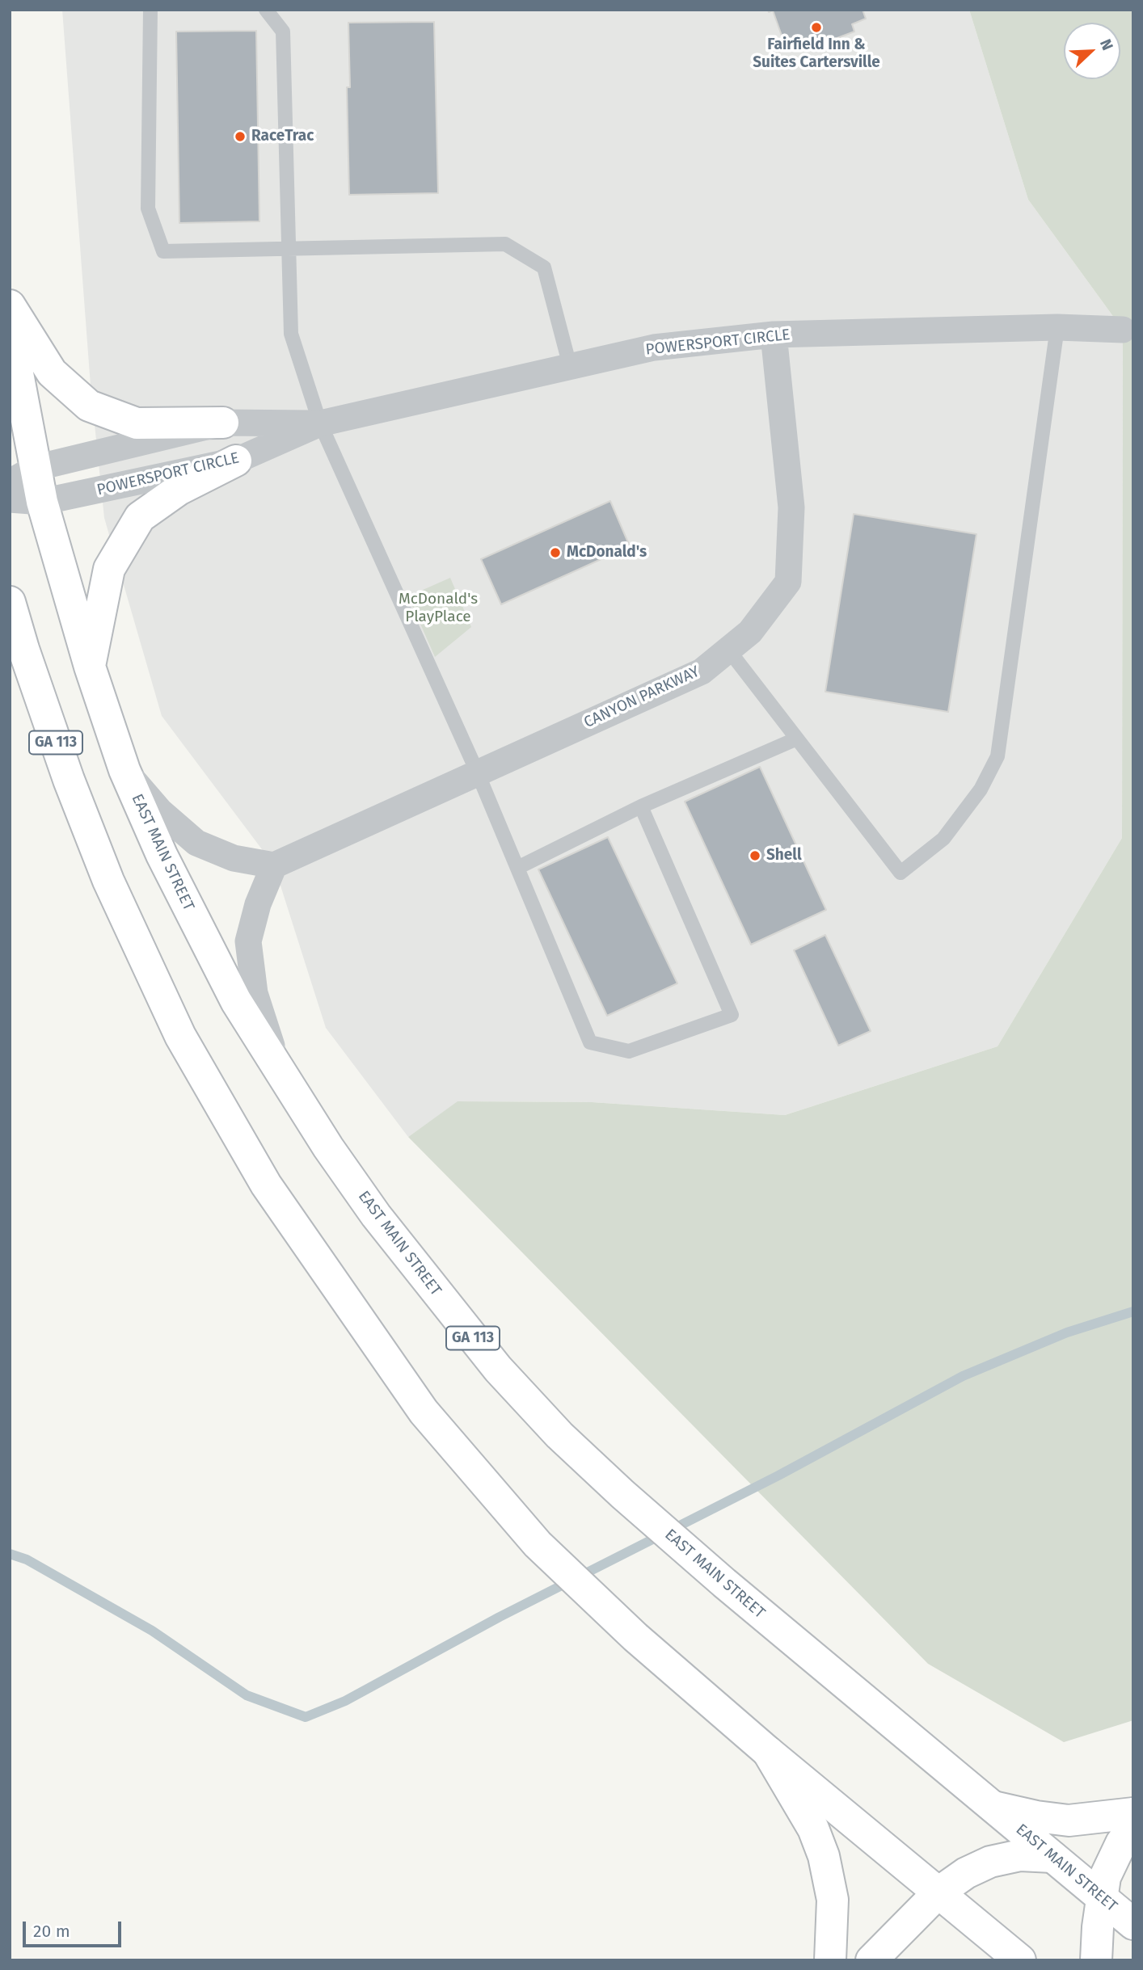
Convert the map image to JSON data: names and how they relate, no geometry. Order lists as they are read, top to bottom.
{
  "streets": {
    "main road": ["GA 113", "EAST MAIN STREET"],
    "street": ["POWERSPORT CIRCLE", "CANYON PARKWAY"]
  },
  "crossings": [
    ["POWERSPORT CIRCLE", "CANYON PARKWAY"],
    ["POWERSPORT CIRCLE", "EAST MAIN STREET"]
  ],
  "parks": ["McDonald's PlayPlace"],
  "places": [
    "Fairfield Inn & Suites Cartersville",
    "RaceTrac",
    "McDonald's",
    "Shell"
  ],
  "scale_bar": "20 m",
  "north": "top right"
}
